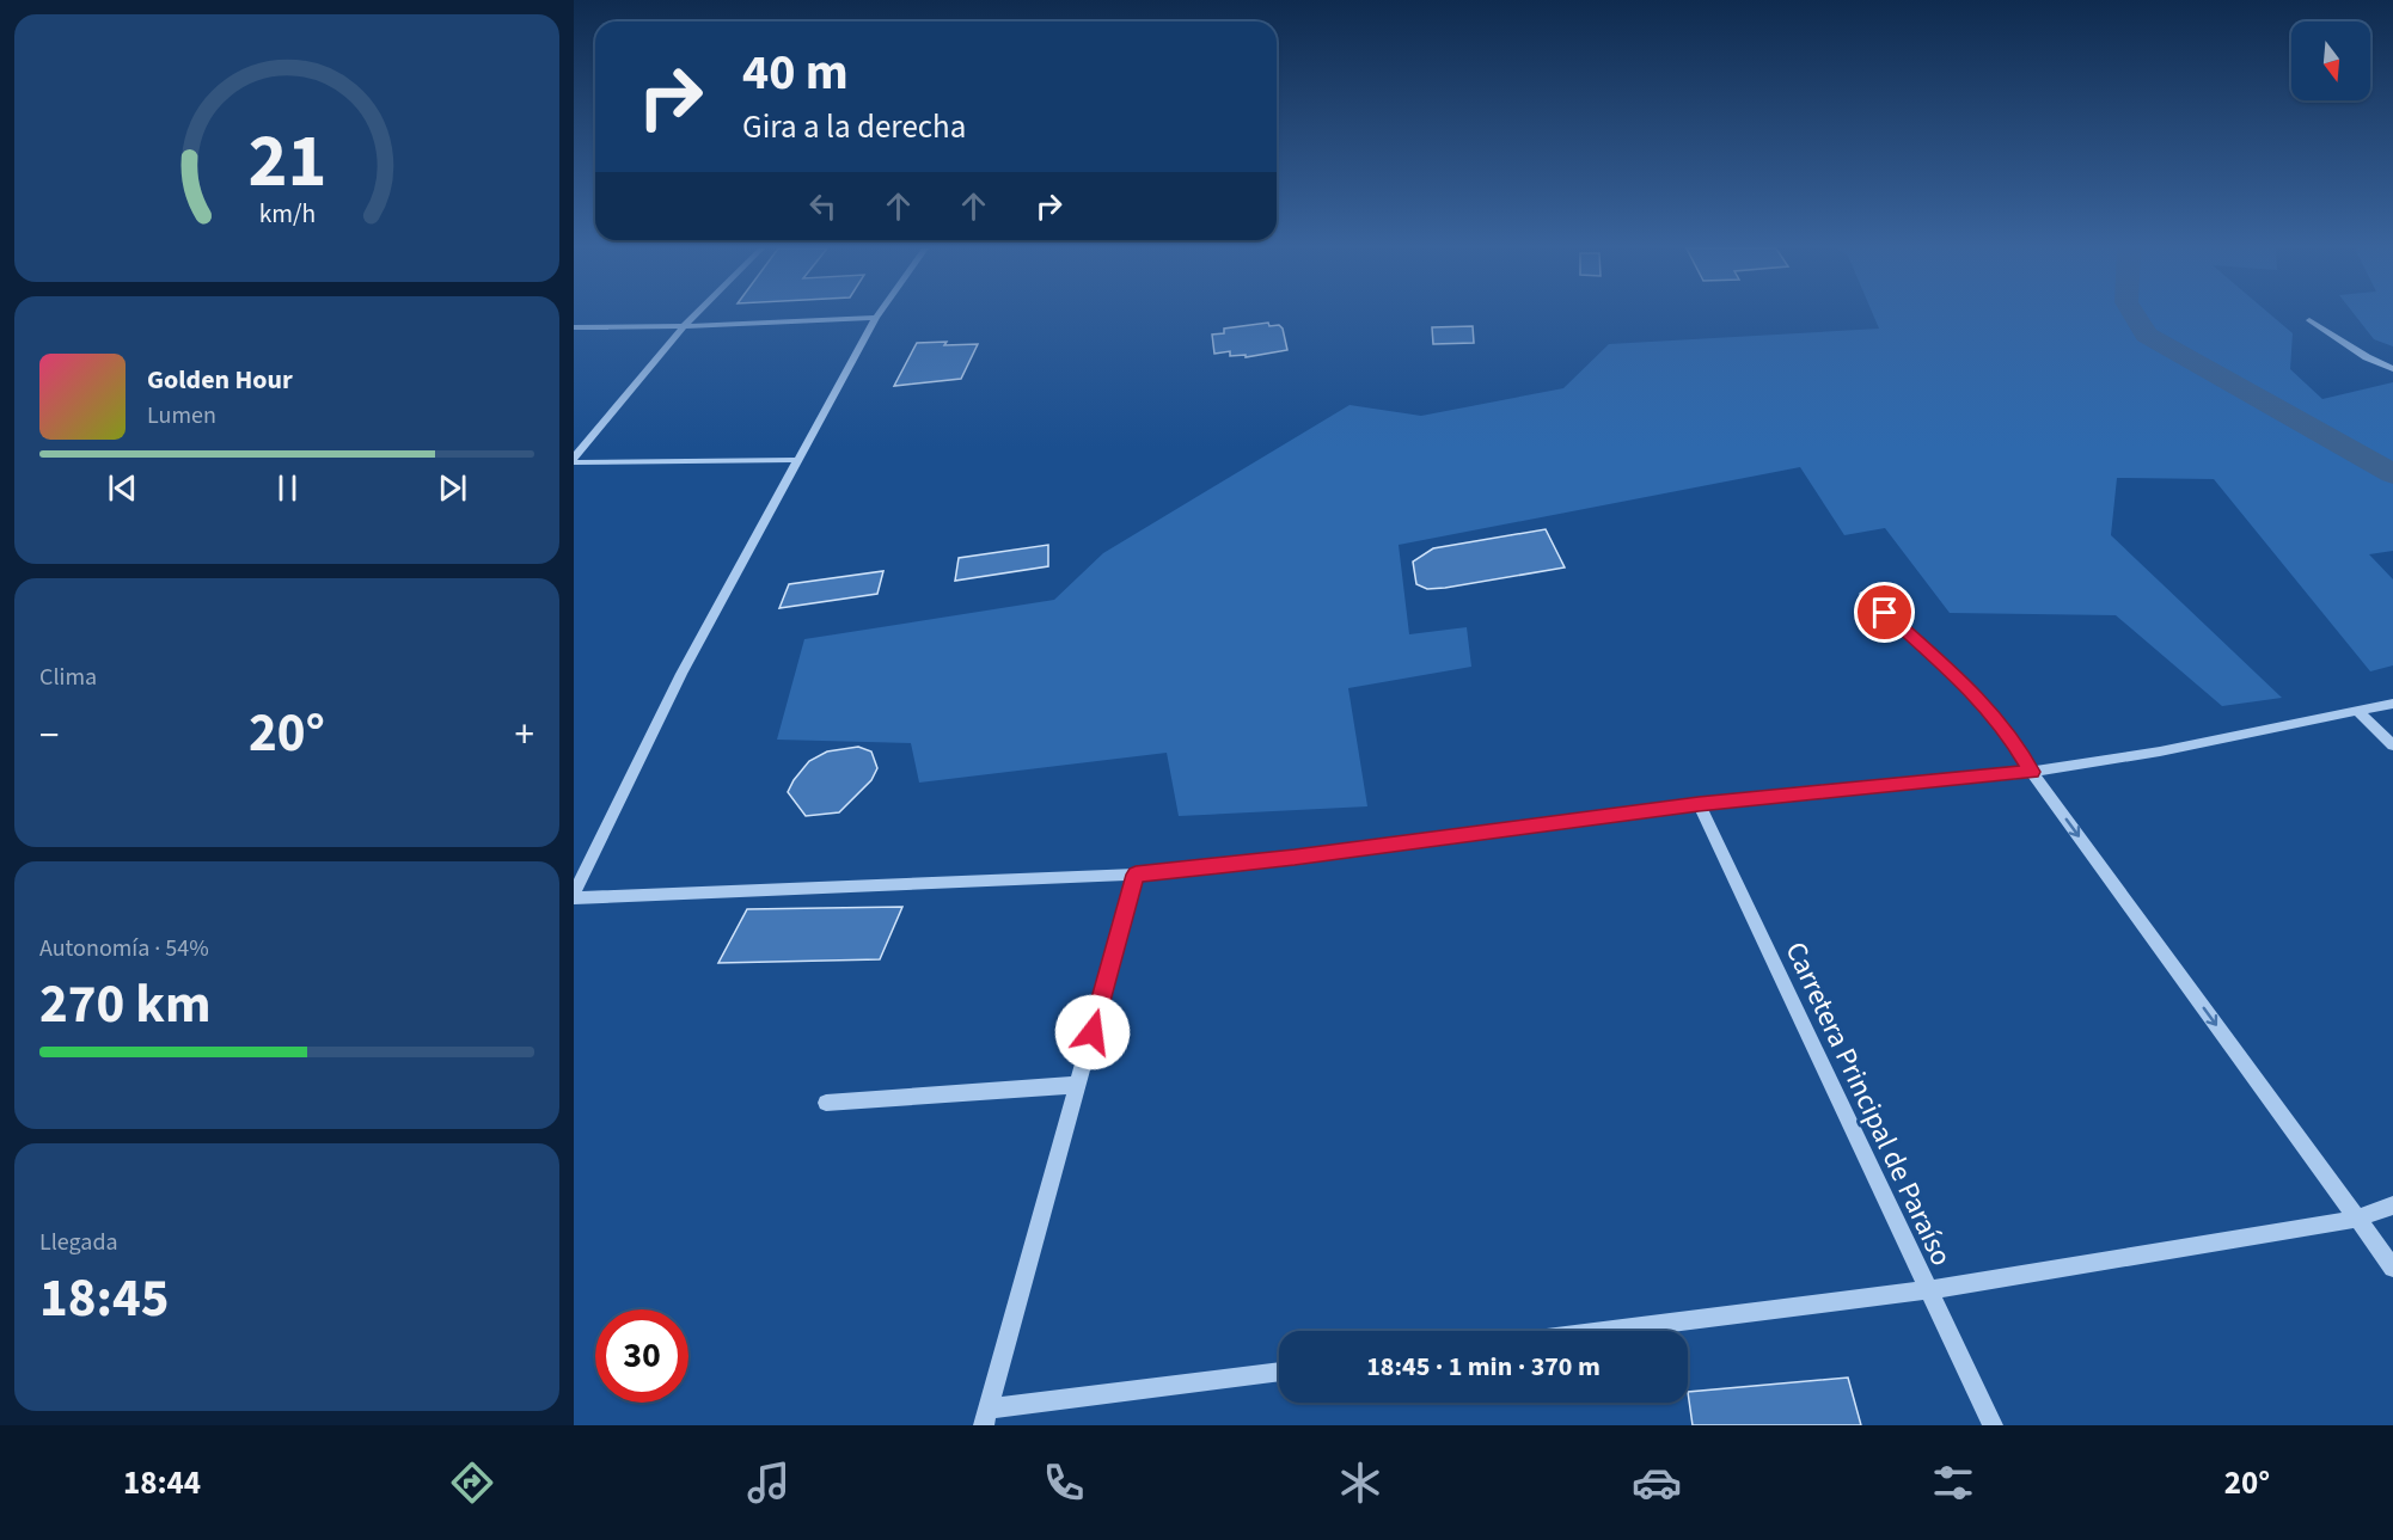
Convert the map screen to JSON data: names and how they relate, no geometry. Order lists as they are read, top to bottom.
{
  "streets": {
    "street": ["Carretera Principal de Paraíso"]
  },
  "north": "bottom",
  "page": {
    "turn": ["40 m", "Gira a la derecha"],
    "song": ["Golden Hour", "Lumen"],
    "tile": [
      "Clima",
      ["Autonomía · 54%", "270 km"],
      ["Llegada", "18:45"]
    ],
    "heat": ["−", "20°", "+"],
    "limit": "30",
    "trip": "18:45 · 1 min · 370 m",
    "tabs": ["18:44", "20°"],
    "gauge": ["21", "km/h"]
  }
}
